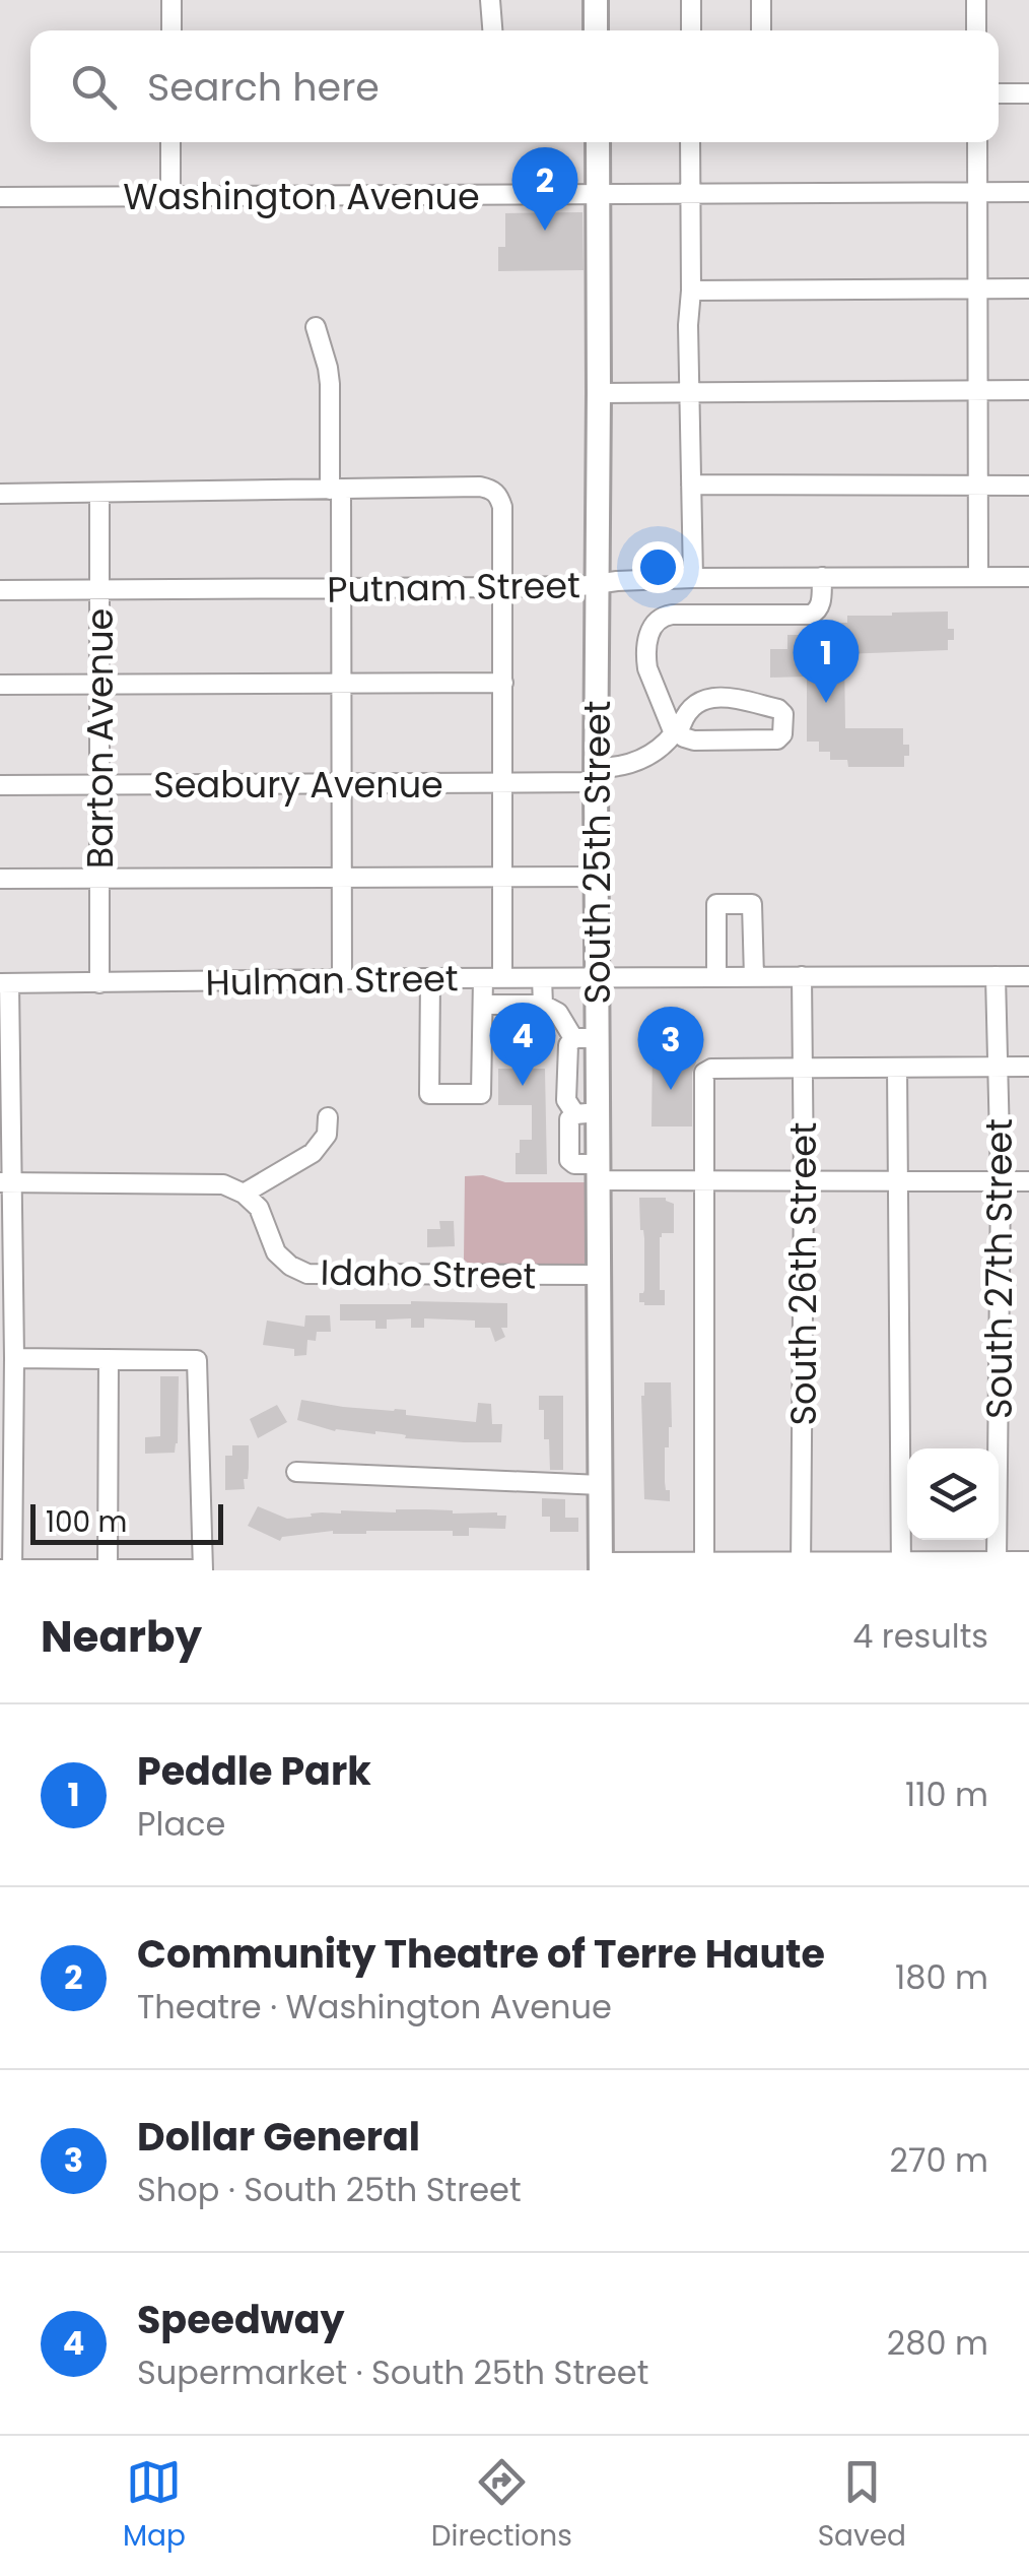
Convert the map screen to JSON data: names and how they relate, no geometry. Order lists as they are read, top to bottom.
{
  "streets": {
    "main road": ["South 25th Street"],
    "street": [
      "Washington Avenue",
      "Putnam Street",
      "Barton Avenue",
      "Seabury Avenue",
      "Hulman Street",
      "South 27th Street",
      "Idaho Street",
      "South 26th Street"
    ]
  },
  "crossings": [
    ["Washington Avenue", "South 25th Street"],
    ["Putnam Street", "Barton Avenue"],
    ["Putnam Street", "South 25th Street"],
    ["Barton Avenue", "Seabury Avenue"],
    ["Barton Avenue", "Hulman Street"],
    ["Seabury Avenue", "South 25th Street"],
    ["South 25th Street", "Hulman Street"],
    ["South 25th Street", "Idaho Street"],
    ["Hulman Street", "South 27th Street"],
    ["Hulman Street", "South 26th Street"]
  ],
  "scale_bar": "100 m",
  "page": {
    "search": "Search here",
    "pins": [
      "2",
      "1",
      "4",
      "3"
    ],
    "scale": "100 m",
    "heading": ["Nearby", "4 results"],
    "list": [
      {
        "mark": "1",
        "name": "Peddle Park",
        "note": "Place",
        "value": "110 m"
      },
      {
        "mark": "2",
        "name": "Community Theatre of Terre Haute",
        "note": "Theatre · Washington Avenue",
        "value": "180 m"
      },
      {
        "mark": "3",
        "name": "Dollar General",
        "note": "Shop · South 25th Street",
        "value": "270 m"
      },
      {
        "mark": "4",
        "name": "Speedway",
        "note": "Supermarket · South 25th Street",
        "value": "280 m"
      }
    ],
    "nav": ["Map", "Directions", "Saved"]
  }
}
